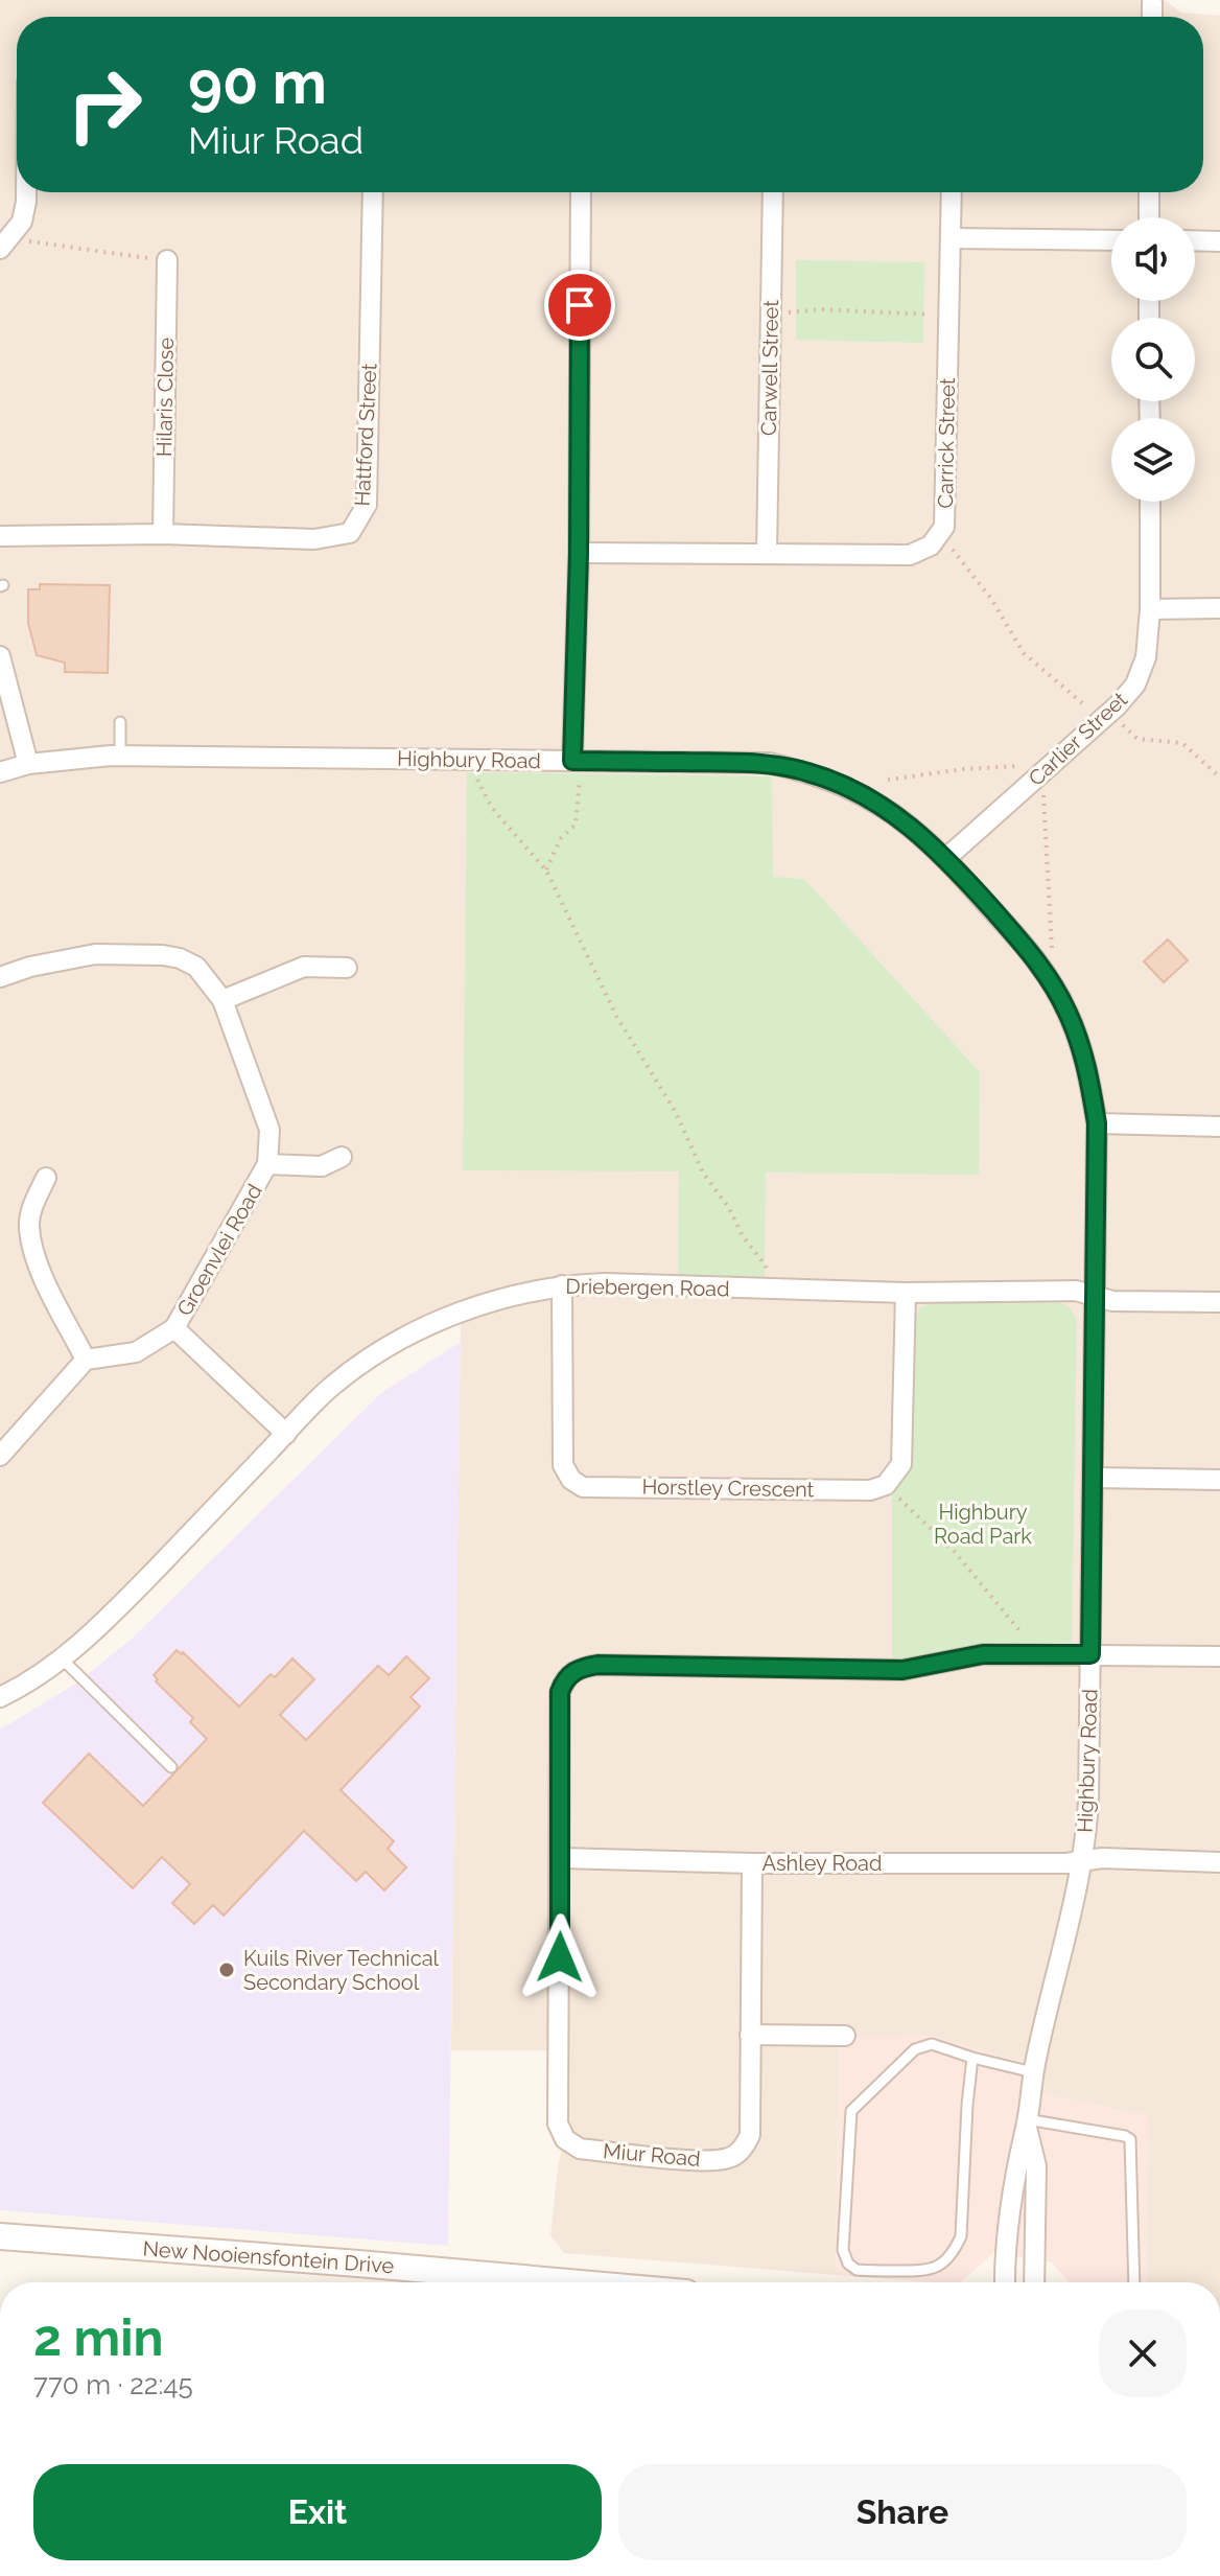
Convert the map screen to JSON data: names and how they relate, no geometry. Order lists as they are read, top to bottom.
{
  "streets": {
    "street": [
      "Carwell Street",
      "Hilaris Close",
      "Hattford Street",
      "Carrick Street",
      "Carlier Street",
      "Highbury Road",
      "Groenvlei Road",
      "Driebergen Road",
      "Horstley Crescent",
      "Ashley Road",
      "Miur Road",
      "New Nooiensfontein Drive"
    ]
  },
  "crossings": [
    ["Carwell Street", "Carrick Street"],
    ["Hilaris Close", "Hattford Street"],
    ["Carlier Street", "Highbury Road"],
    ["Highbury Road", "Driebergen Road"],
    ["Highbury Road", "Ashley Road"],
    ["Highbury Road", "Miur Road"],
    ["Driebergen Road", "Horstley Crescent"],
    ["Ashley Road", "Miur Road"]
  ],
  "parks": ["Highbury Road Park"],
  "places": ["Kuils River Technical Secondary School"],
  "page": {
    "turn": ["90 m", "Miur Road"],
    "heading": ["2 min", "770 m · 22:45"],
    "buttons": ["Exit", "Share"]
  }
}
